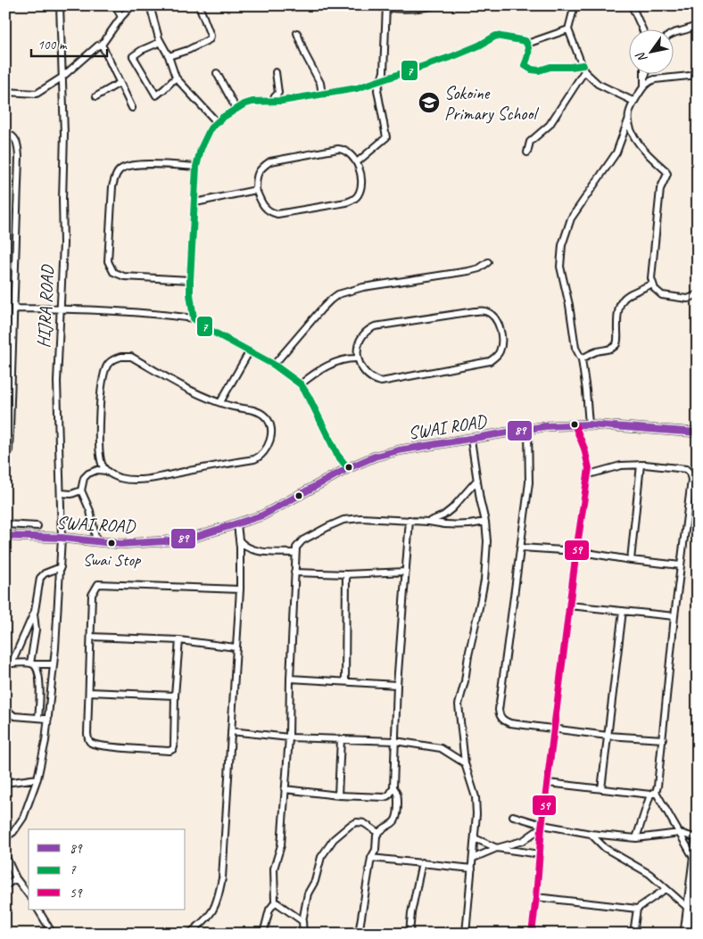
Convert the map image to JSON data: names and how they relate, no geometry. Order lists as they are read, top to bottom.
{
  "streets": {
    "street": ["HIJRA ROAD", "SWAI ROAD"]
  },
  "crossings": [
    ["HIJRA ROAD", "SWAI ROAD"]
  ],
  "places": {
    "school or university": ["Sokoine Primary School"],
    "other": ["Swai Stop"]
  },
  "lines": ["transit line 7", "transit line 89", "transit line 59"],
  "legend": ["89", "7", "59"],
  "scale_bar": "100 m",
  "north": "bottom left"
}
